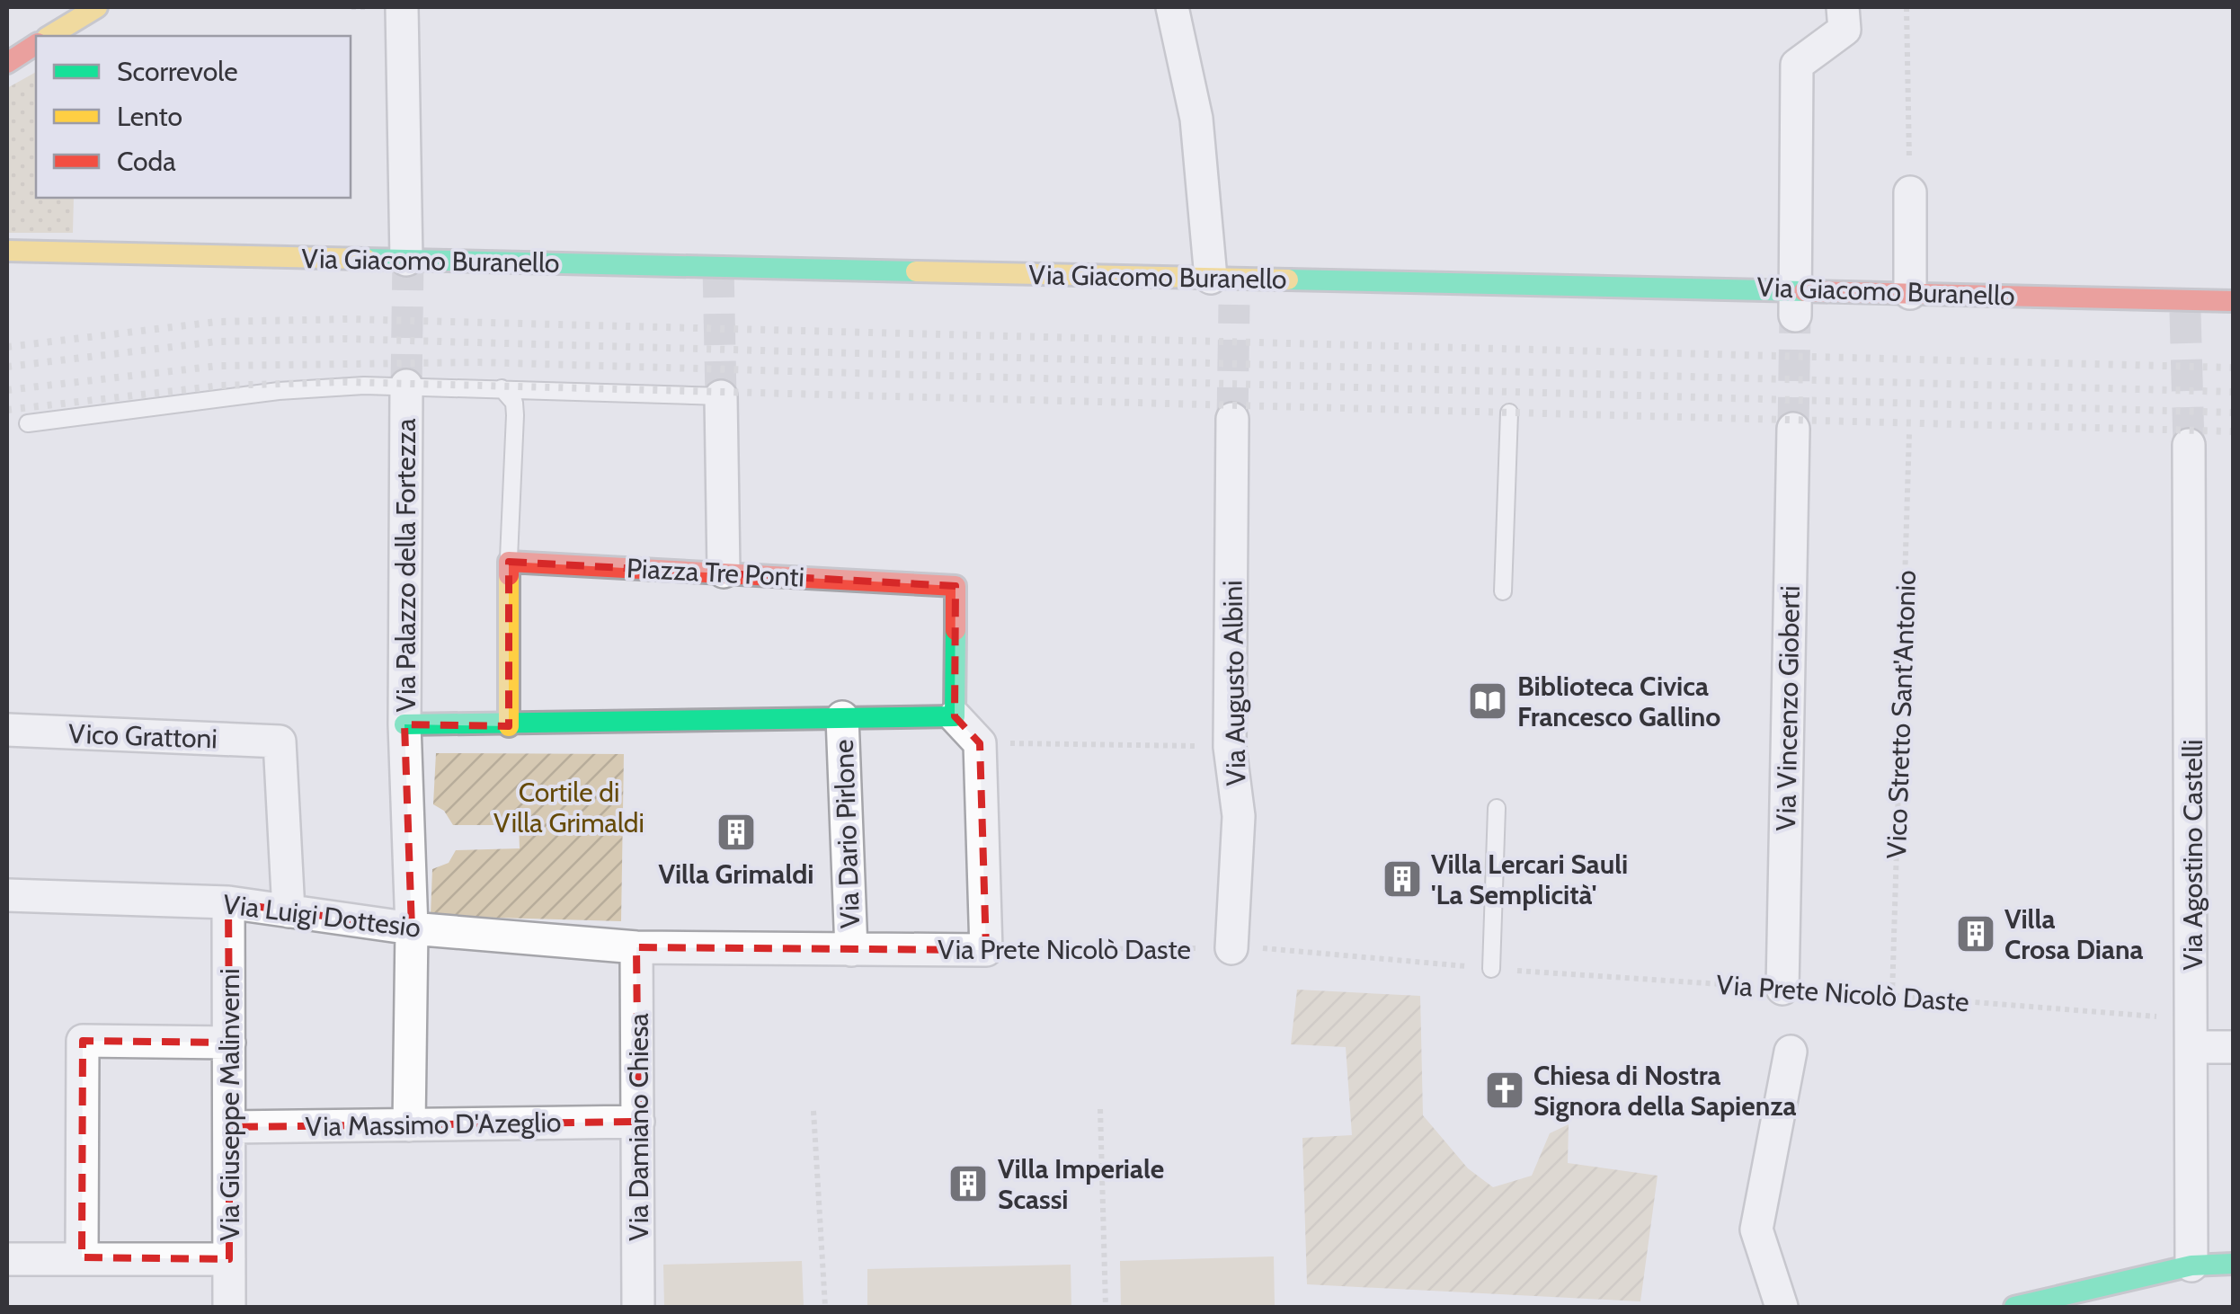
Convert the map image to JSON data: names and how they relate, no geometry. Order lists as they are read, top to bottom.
{
  "streets": {
    "street": [
      "Via Giacomo Buranello",
      "Via Palazzo della Fortezza",
      "Piazza Tre Ponti",
      "Via Augusto Albini",
      "Via Vincenzo Gioberti",
      "Vico Grattoni",
      "Via Dario Pirlone",
      "Via Agostino Castelli",
      "Via Luigi Dottesio",
      "Via Prete Nicolò Daste",
      "Via Giuseppe Malinverni",
      "Via Massimo D'Azeglio",
      "Via Damiano Chiesa"
    ],
    "path": ["Vico Stretto Sant'Antonio"]
  },
  "crossings": [
    ["Via Palazzo della Fortezza", "Via Luigi Dottesio"],
    ["Via Palazzo della Fortezza", "Via Massimo D'Azeglio"],
    ["Via Augusto Albini", "Via Prete Nicolò Daste"],
    ["Via Vincenzo Gioberti", "Via Prete Nicolò Daste"],
    ["Vico Stretto Sant'Antonio", "Via Prete Nicolò Daste"],
    ["Vico Grattoni", "Via Luigi Dottesio"],
    ["Via Dario Pirlone", "Via Prete Nicolò Daste"],
    ["Via Agostino Castelli", "Via Prete Nicolò Daste"],
    ["Via Luigi Dottesio", "Via Prete Nicolò Daste"],
    ["Via Luigi Dottesio", "Via Giuseppe Malinverni"],
    ["Via Luigi Dottesio", "Via Damiano Chiesa"],
    ["Via Prete Nicolò Daste", "Via Damiano Chiesa"],
    ["Via Giuseppe Malinverni", "Via Massimo D'Azeglio"],
    ["Via Massimo D'Azeglio", "Via Damiano Chiesa"]
  ],
  "parks": ["Cortile di Villa Grimaldi"],
  "places": {
    "library": ["Biblioteca Civica Francesco Gallino"],
    "building": [
      "Villa Grimaldi",
      "Villa Lercari Sauli 'La Semplicità'",
      "Villa Crosa Diana",
      "Villa Imperiale Scassi"
    ],
    "church": ["Chiesa di Nostra Signora della Sapienza"]
  },
  "legend": ["Scorrevole", "Lento", "Coda"]
}
